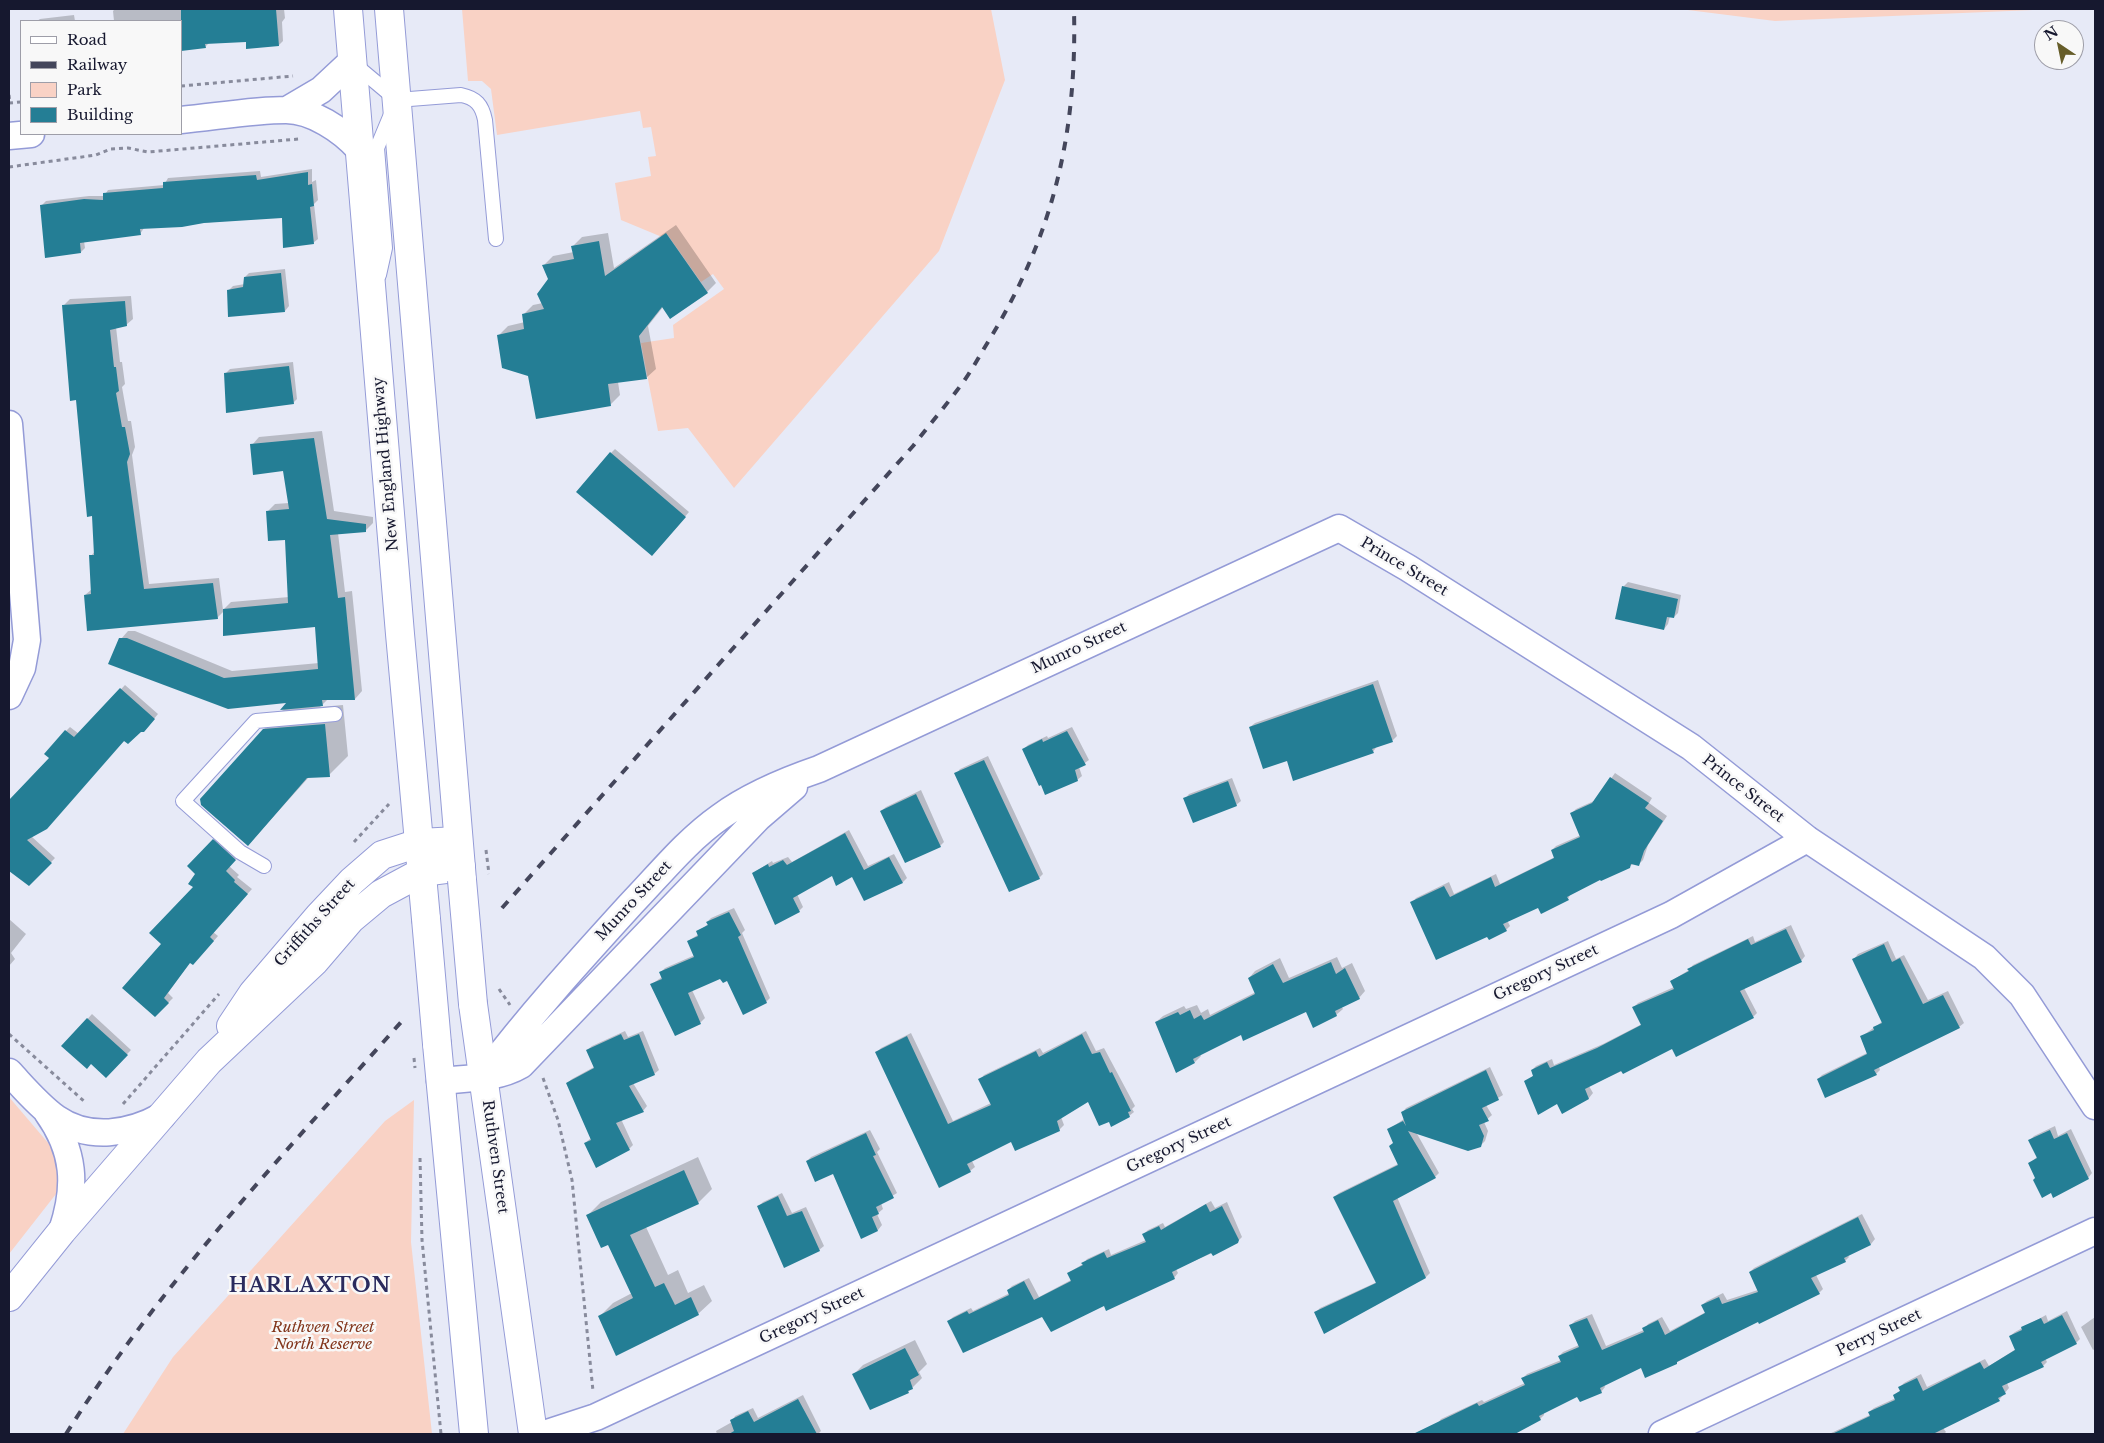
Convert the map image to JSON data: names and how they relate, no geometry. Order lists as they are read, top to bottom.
{
  "streets": {
    "main road": ["New England Highway", "Griffiths Street", "Ruthven Street"],
    "street": [
      "Prince Street",
      "Munro Street",
      "Gregory Street",
      "Perry Street"
    ]
  },
  "crossings": [
    ["New England Highway", "Munro Street"],
    ["New England Highway", "Griffiths Street"],
    ["Prince Street", "Munro Street"],
    ["Prince Street", "Gregory Street"],
    ["Munro Street", "Ruthven Street"],
    ["Griffiths Street", "Ruthven Street"]
  ],
  "districts": ["HARLAXTON"],
  "parks": ["Ruthven Street North Reserve"],
  "legend": [
    "Road",
    "Railway",
    "Park",
    "Building"
  ],
  "north": "top left"
}
